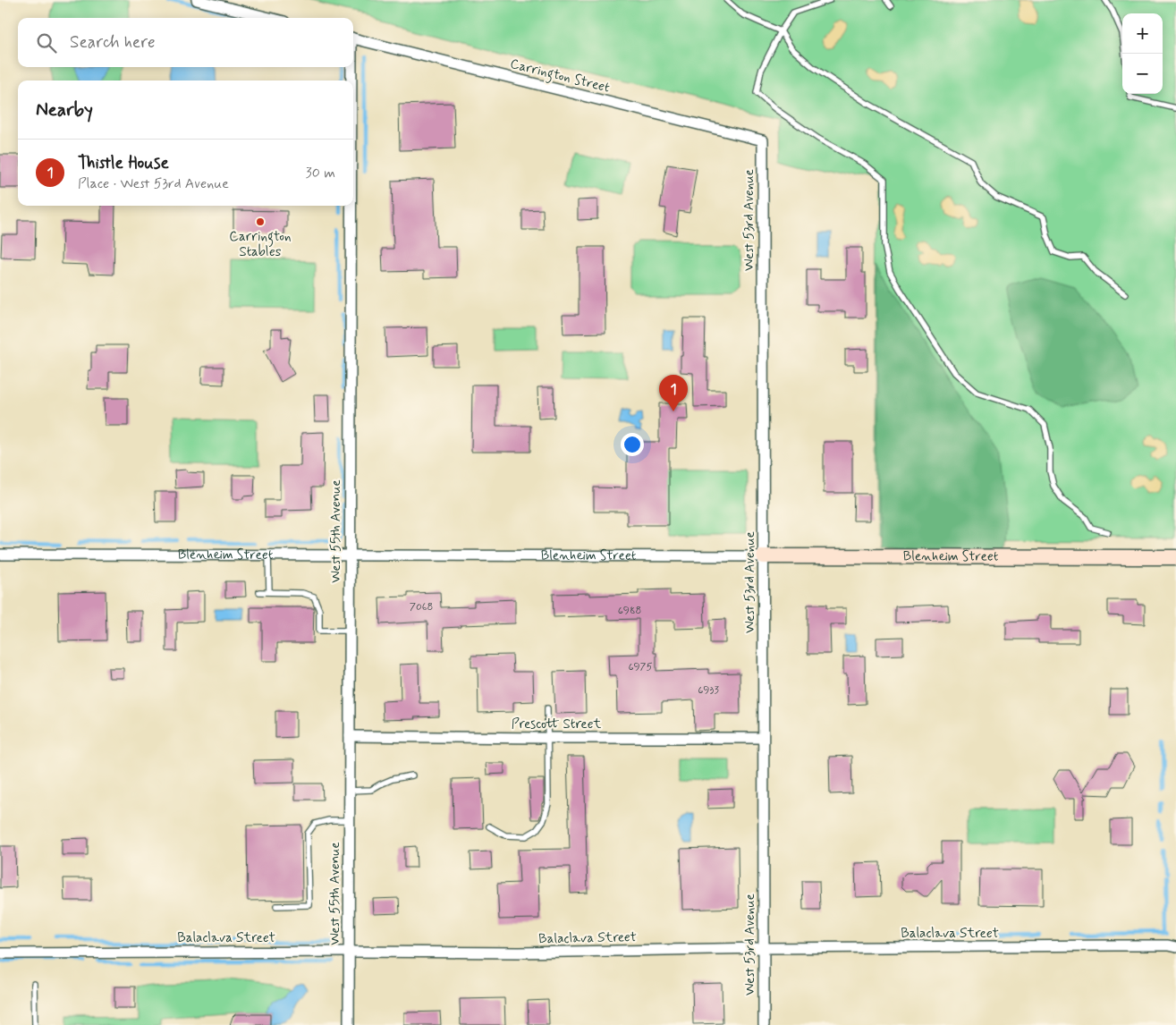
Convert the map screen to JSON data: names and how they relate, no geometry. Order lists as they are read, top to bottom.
{
  "streets": {
    "street": [
      "Carrington Street",
      "West 53rd Avenue",
      "West 55th Avenue",
      "Blenheim Street",
      "Prescott Street",
      "Balaclava Street"
    ]
  },
  "crossings": [
    ["Carrington Street", "West 53rd Avenue"],
    ["West 53rd Avenue", "Blenheim Street"],
    ["West 53rd Avenue", "Prescott Street"],
    ["West 53rd Avenue", "Balaclava Street"],
    ["West 55th Avenue", "Blenheim Street"],
    ["West 55th Avenue", "Prescott Street"],
    ["West 55th Avenue", "Balaclava Street"]
  ],
  "places": ["Carrington Stables"],
  "house_numbers": [
    "7068",
    "6988",
    "6975",
    "6933"
  ],
  "page": {
    "map_buttons": ["+", "−"],
    "search": "Search here",
    "heading": "Nearby",
    "list": [
      {
        "mark": "1",
        "name": "Thistle House",
        "note": "Place · West 53rd Avenue",
        "value": "30 m"
      }
    ],
    "pins": "1"
  }
}
